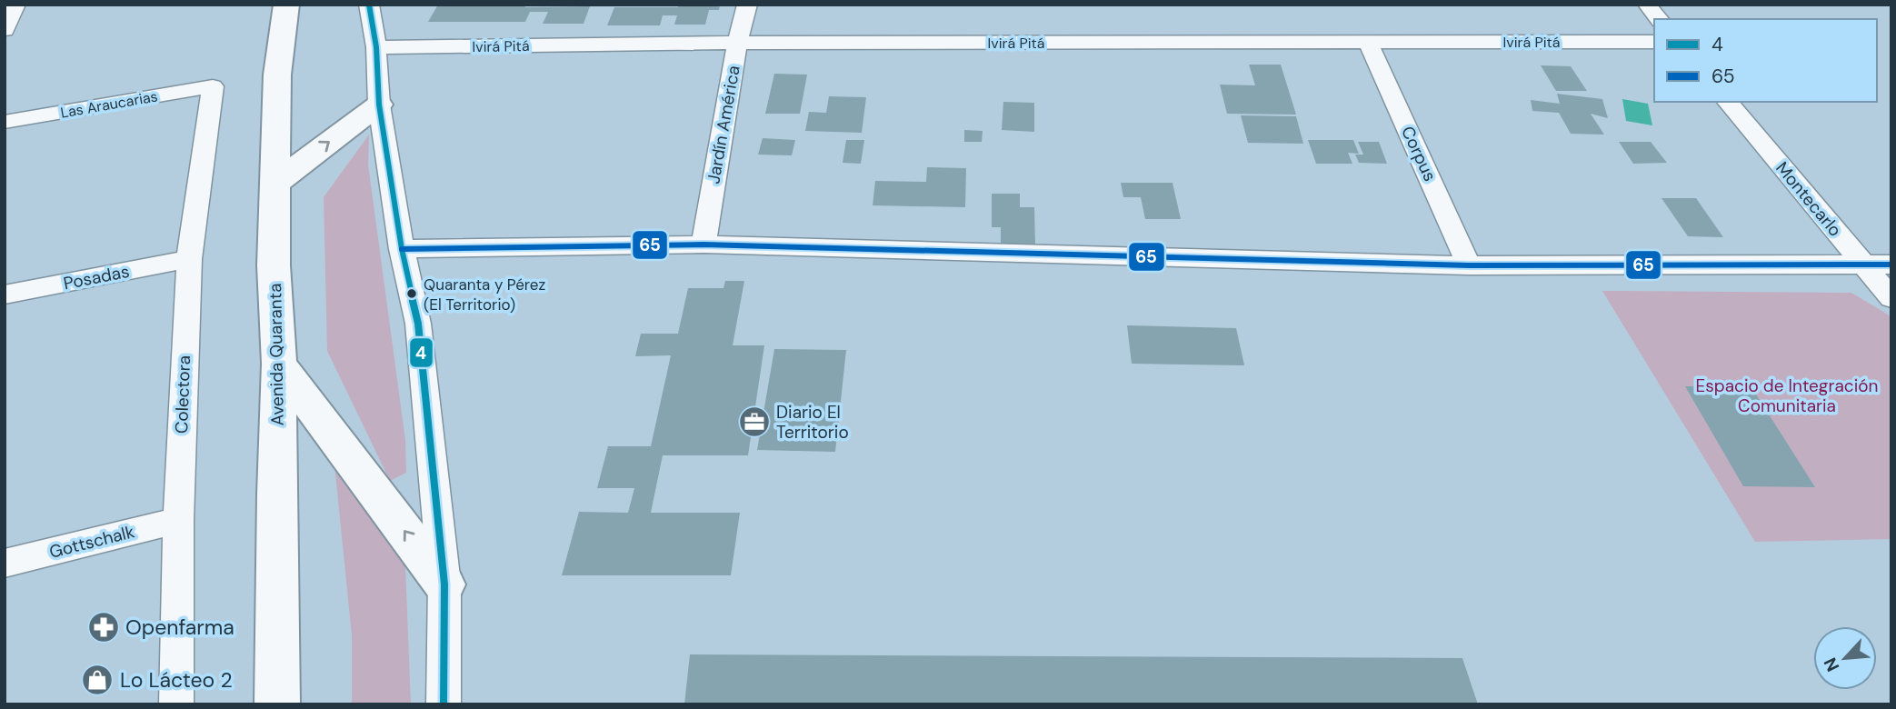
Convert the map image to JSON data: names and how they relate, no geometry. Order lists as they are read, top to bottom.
{
  "streets": {
    "highway": ["Avenida Quaranta"],
    "street": [
      "Ivirá Pitá",
      "Las Araucarias",
      "Jardín América",
      "Corpus",
      "Montecarlo",
      "Posadas",
      "Colectora",
      "Gottschalk"
    ]
  },
  "crossings": [
    ["Ivirá Pitá", "Jardín América"],
    ["Ivirá Pitá", "Corpus"],
    ["Las Araucarias", "Colectora"],
    ["Posadas", "Colectora"],
    ["Colectora", "Gottschalk"]
  ],
  "parks": ["Espacio de Integración Comunitaria"],
  "places": {
    "other": ["Quaranta y Pérez (El Territorio)"],
    "office": ["Diario El Territorio"],
    "pharmacy": ["Openfarma"],
    "shop": ["Lo Lácteo 2"]
  },
  "lines": ["transit line 4", "transit line 65"],
  "legend": ["4", "65"],
  "north": "bottom left"
}
